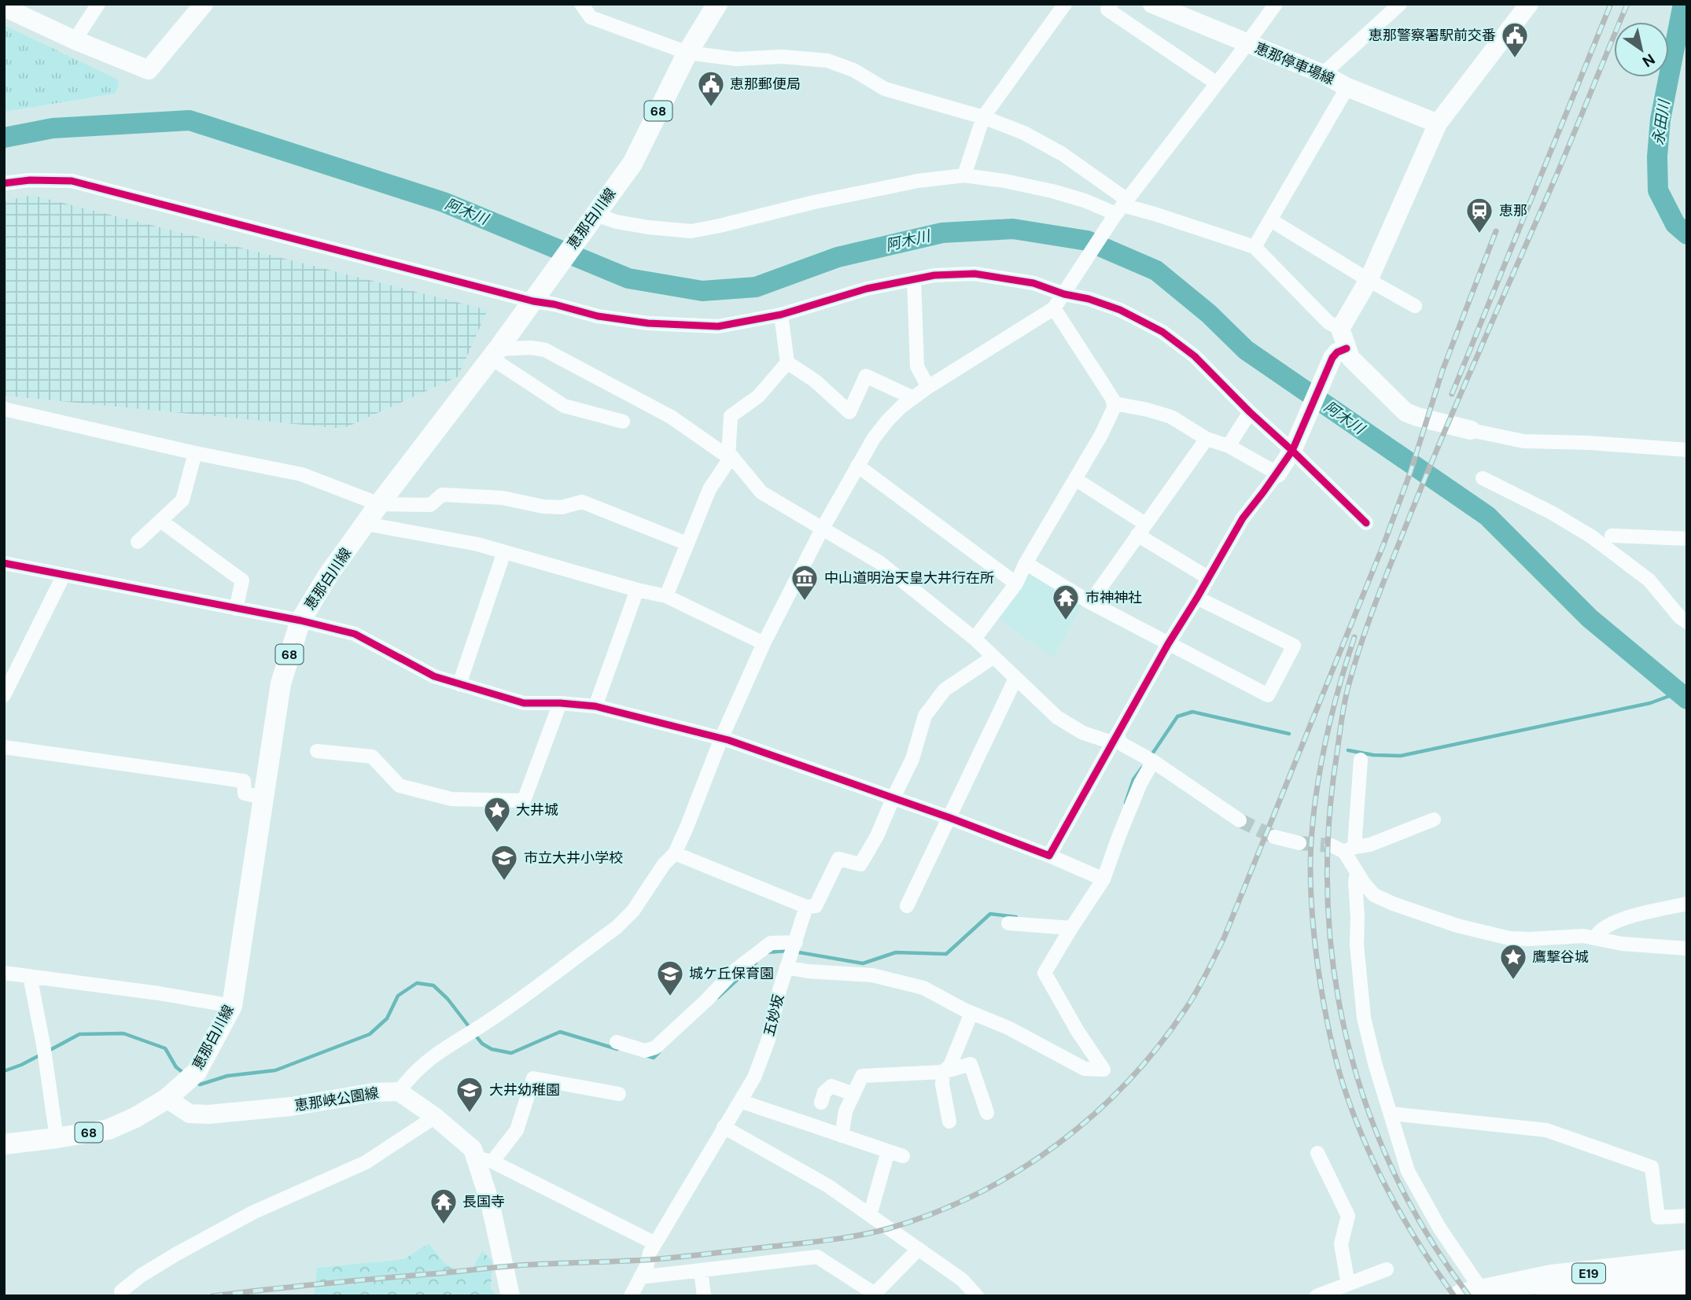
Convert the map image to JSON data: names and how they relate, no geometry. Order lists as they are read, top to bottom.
{
  "streets": {
    "highway": ["E19"],
    "main road": ["68", "恵那白川線"],
    "street": ["恵那停車場線", "五妙坂", "恵那峡公園線"]
  },
  "crossings": [
    ["恵那白川線", "恵那峡公園線"]
  ],
  "water": ["永田川", "阿木川"],
  "places": {
    "public building": ["恵那警察署駅前交番", "恵那郵便局"],
    "station": ["恵那"],
    "museum": ["中山道明治天皇大井行在所"],
    "temple": ["市神神社", "長国寺"],
    "place": ["大井城", "鷹撃谷城"],
    "school or university": ["市立大井小学校", "城ケ丘保育園", "大井幼稚園"]
  },
  "north": "bottom right"
}
